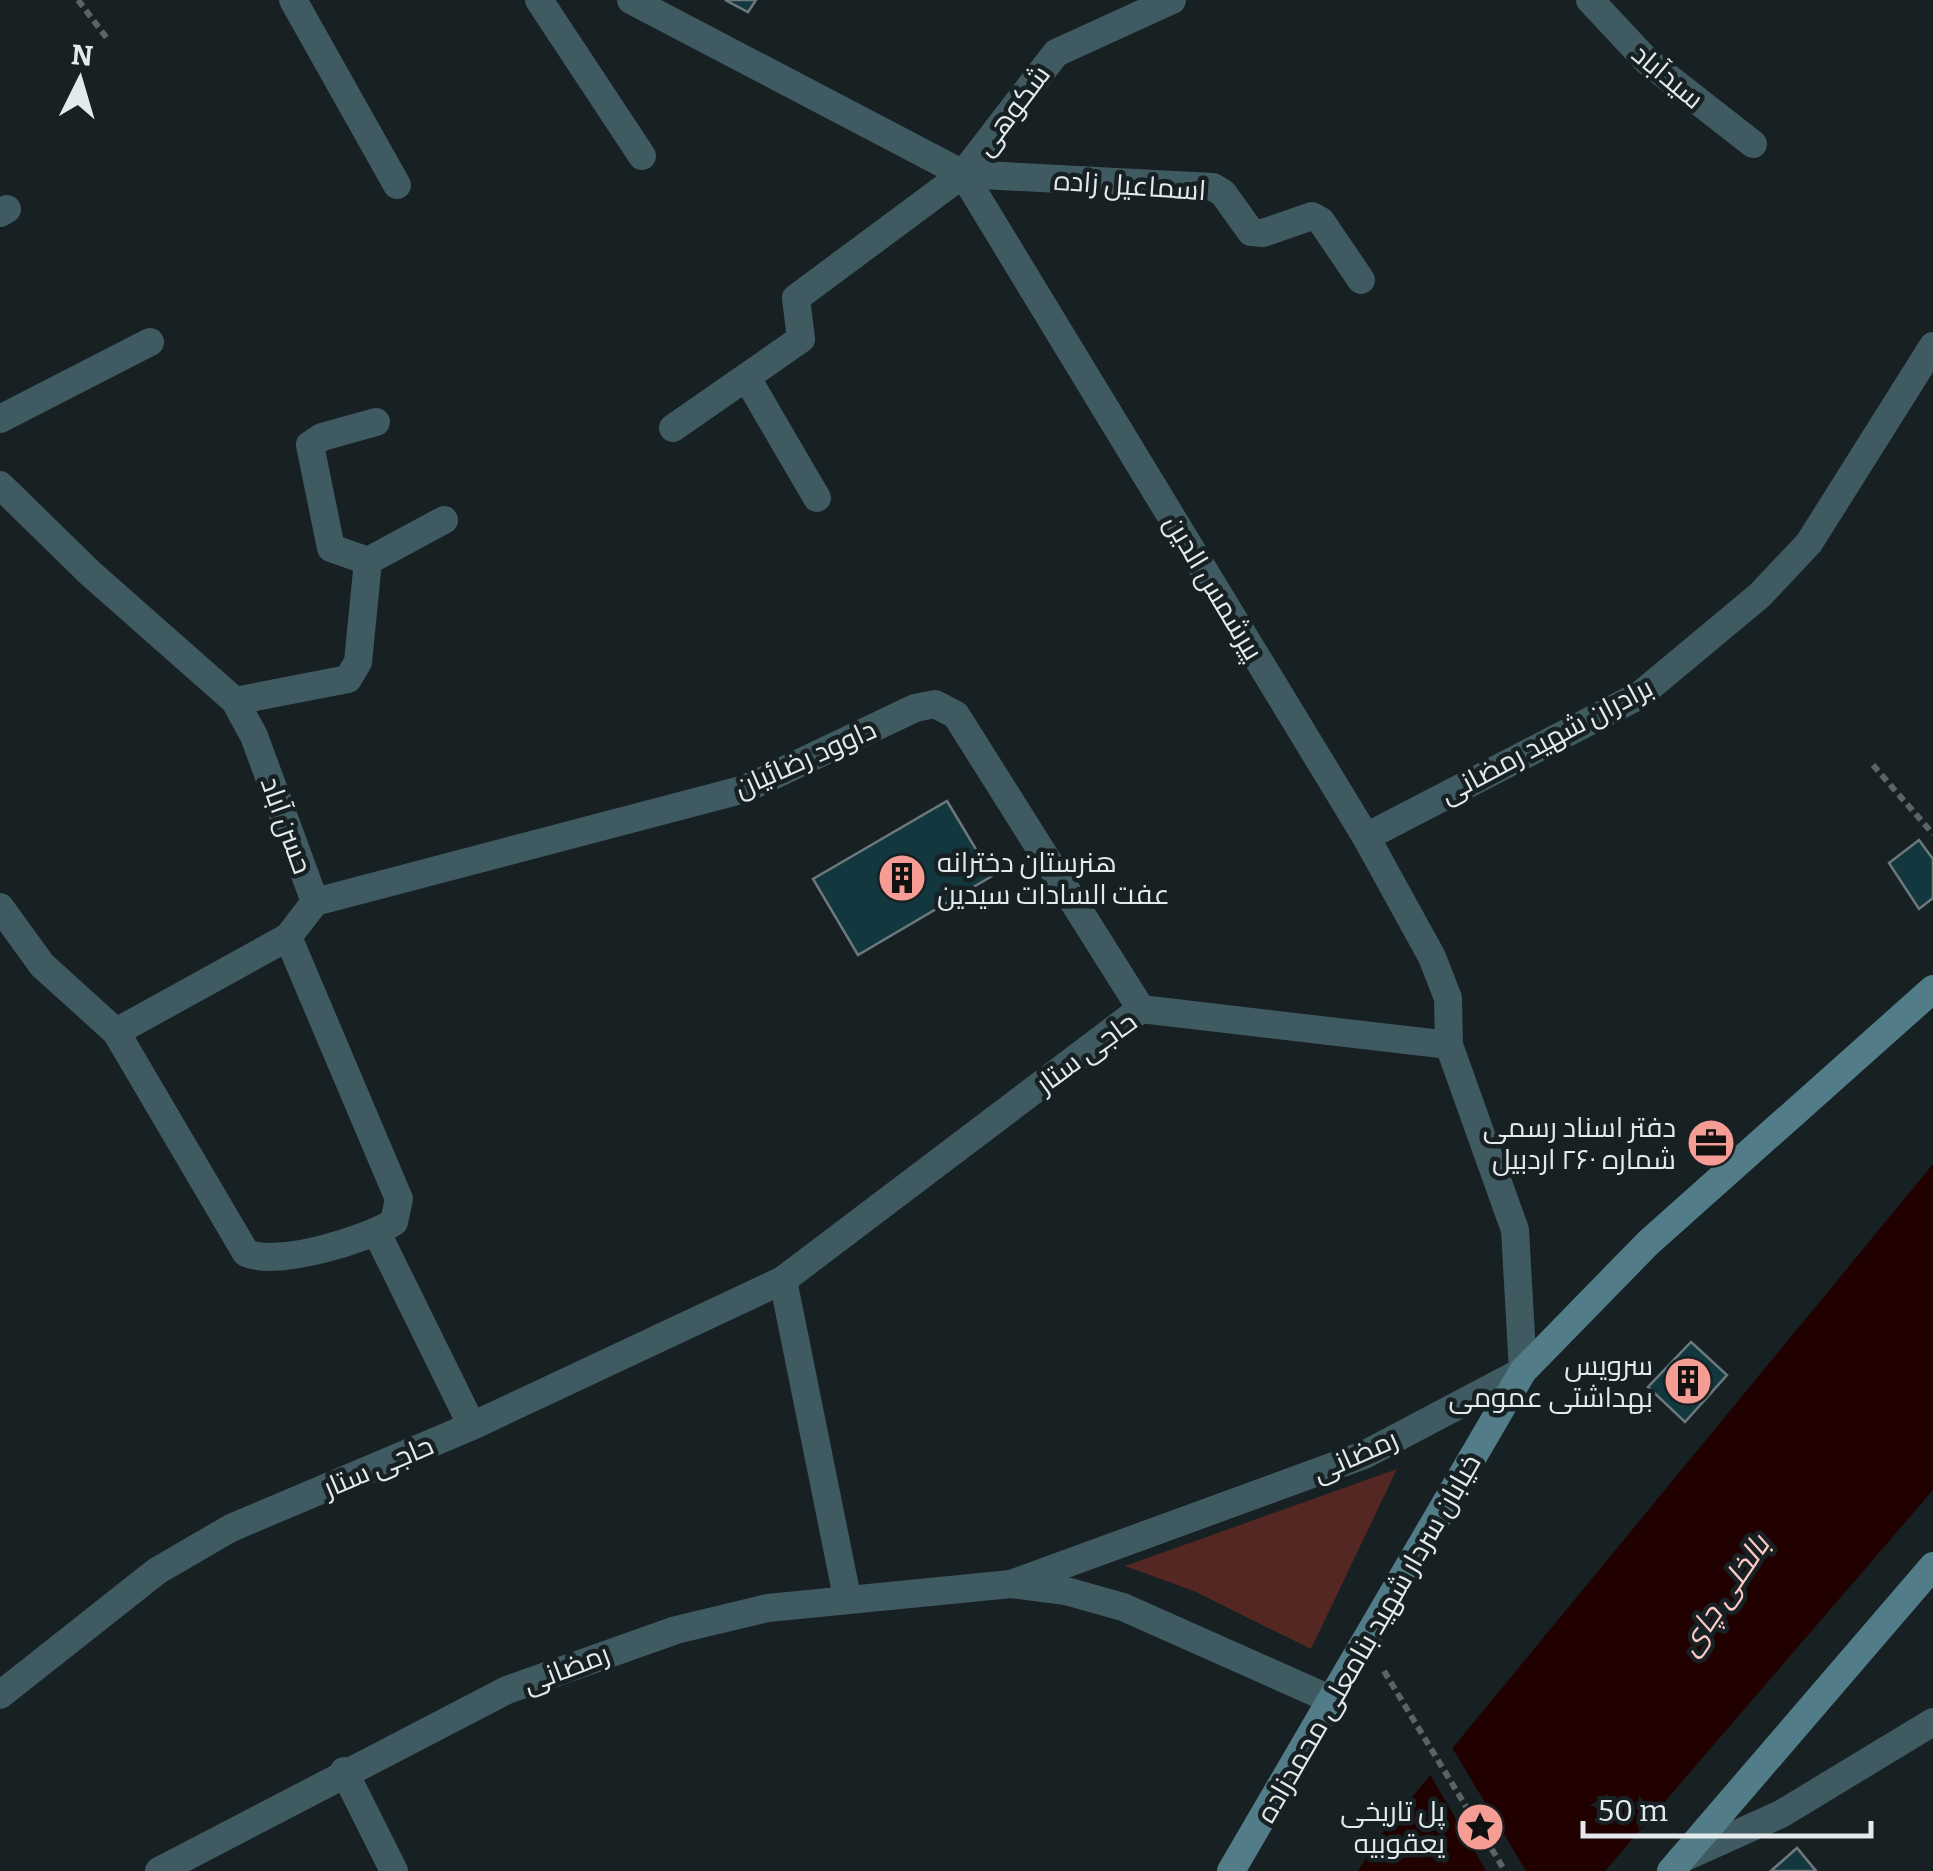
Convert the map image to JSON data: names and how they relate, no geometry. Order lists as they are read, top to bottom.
{
  "streets": {
    "main road": ["خیابان سردار شهید بنامعلی محمدزاده"],
    "street": [
      "سیدآباد",
      "شکوهی",
      "اسماعیل زاده",
      "پیرشمس الدین",
      "برادران شهید رمضانی",
      "داوود رضائیان",
      "حسن آباد",
      "حاجی ستار",
      "رمضانی"
    ]
  },
  "crossings": [
    ["شکوهی", "اسماعیل زاده"],
    ["شکوهی", "پیرشمس الدین"],
    ["اسماعیل زاده", "پیرشمس الدین"],
    ["پیرشمس الدین", "برادران شهید رمضانی"],
    ["پیرشمس الدین", "حاجی ستار"],
    ["پیرشمس الدین", "رمضانی"],
    ["پیرشمس الدین", "خیابان سردار شهید بنامعلی محمدزاده"],
    ["داوود رضائیان", "حسن آباد"],
    ["داوود رضائیان", "حاجی ستار"],
    ["رمضانی", "خیابان سردار شهید بنامعلی محمدزاده"]
  ],
  "water": ["بالخلی چای"],
  "places": {
    "building": ["هنرستان دخترانه عفت السادات سیدین", "سرویس بهداشتی عمومی"],
    "office": ["دفتر اسناد رسمی شماره ۲۶۰ اردبیل"],
    "place": ["پل تاریخی یعقوبیه"]
  },
  "scale_bar": "50 m",
  "north": "top"
}
